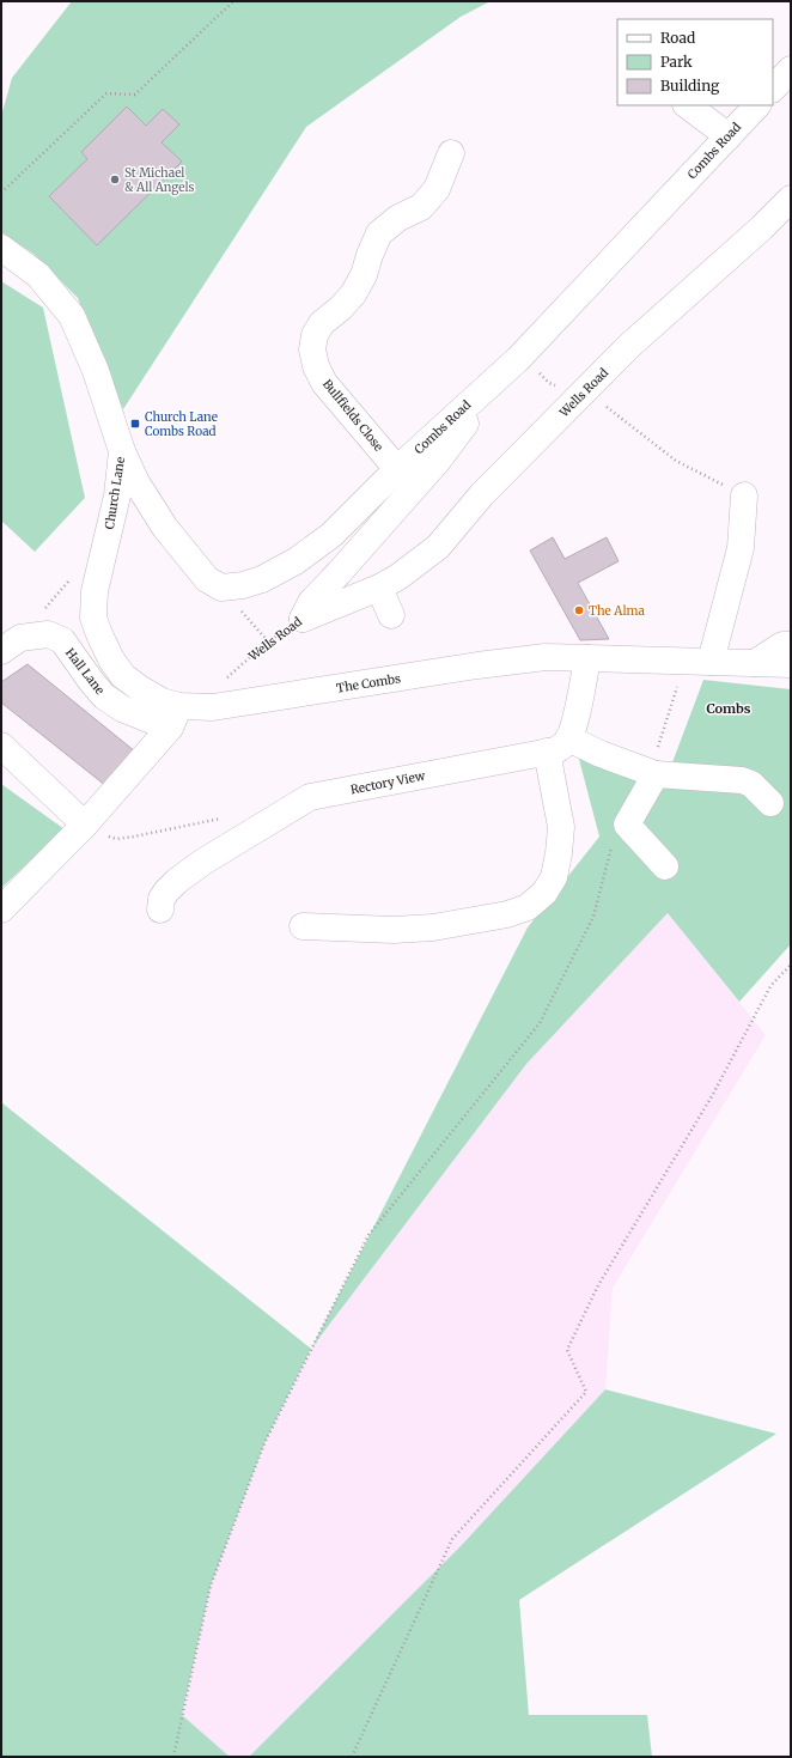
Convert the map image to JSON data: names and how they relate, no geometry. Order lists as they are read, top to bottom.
{
  "streets": {
    "street": [
      "Combs Road",
      "Wells Road",
      "Bullfields Close",
      "Church Lane",
      "Hall Lane",
      "The Combs",
      "Rectory View"
    ]
  },
  "crossings": [
    ["Combs Road", "Bullfields Close"],
    ["Church Lane", "Hall Lane"],
    ["Church Lane", "The Combs"],
    ["Hall Lane", "The Combs"]
  ],
  "districts": ["Combs"],
  "places": {
    "other": ["St Michael & All Angels", "The Alma"],
    "transit": ["Church Lane Combs Road"]
  },
  "legend": ["Road", "Park", "Building"]
}
